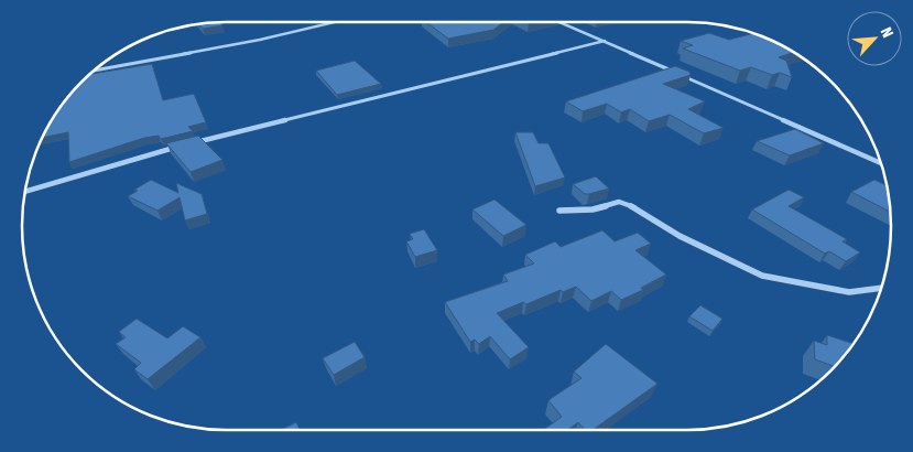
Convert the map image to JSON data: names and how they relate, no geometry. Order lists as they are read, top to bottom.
{
  "north": "top right"
}
